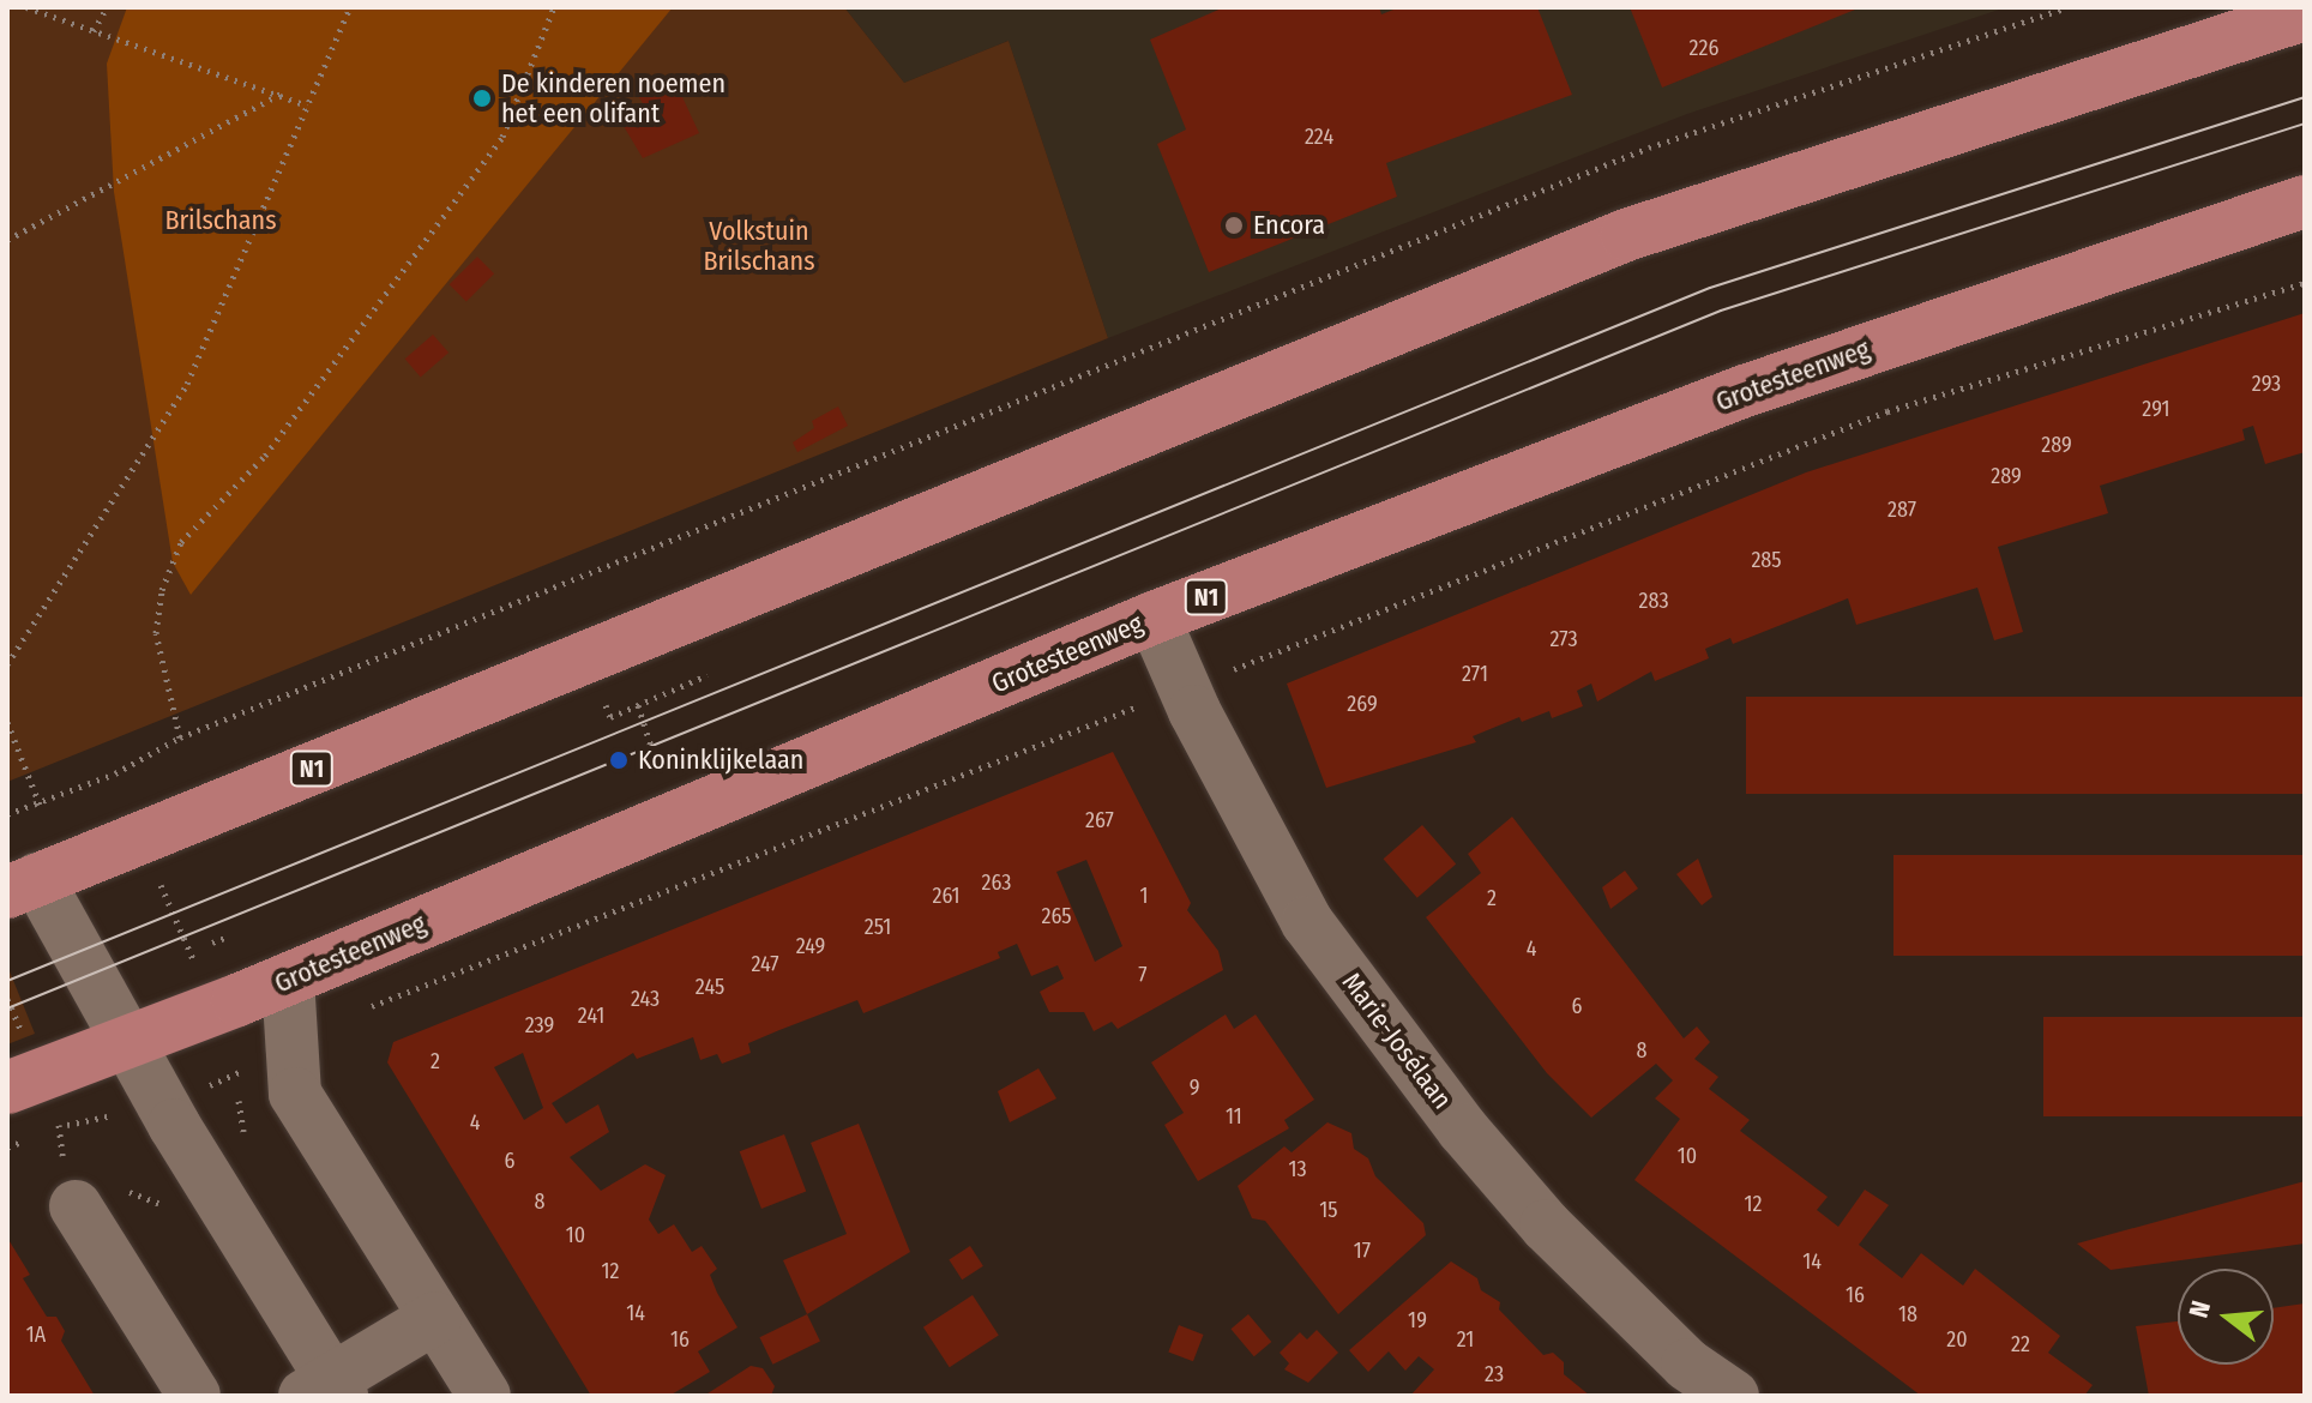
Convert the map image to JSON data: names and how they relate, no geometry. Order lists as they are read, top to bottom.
{
  "streets": {
    "main road": ["Grotesteenweg", "N1"],
    "street": ["Marie-Josélaan"]
  },
  "crossings": [
    ["Grotesteenweg", "Marie-Josélaan"]
  ],
  "parks": ["Brilschans", "Volkstuin Brilschans"],
  "places": ["De kinderen noemen het een olifant", "Encora", "Koninklijkelaan"],
  "house_numbers": [
    "226",
    "224",
    "293",
    "291",
    "289",
    "289",
    "287",
    "285",
    "283",
    "273",
    "271",
    "269",
    "267",
    "263",
    "261",
    "1",
    "2",
    "265",
    "251",
    "249",
    "4",
    "247",
    "7",
    "245",
    "243",
    "6",
    "241",
    "239",
    "8",
    "2",
    "9",
    "11",
    "4",
    "10",
    "6",
    "13",
    "8",
    "12",
    "15",
    "10",
    "17",
    "14",
    "12",
    "16",
    "14",
    "18",
    "19",
    "1A",
    "16",
    "21",
    "20",
    "22",
    "23"
  ],
  "north": "left"
}
